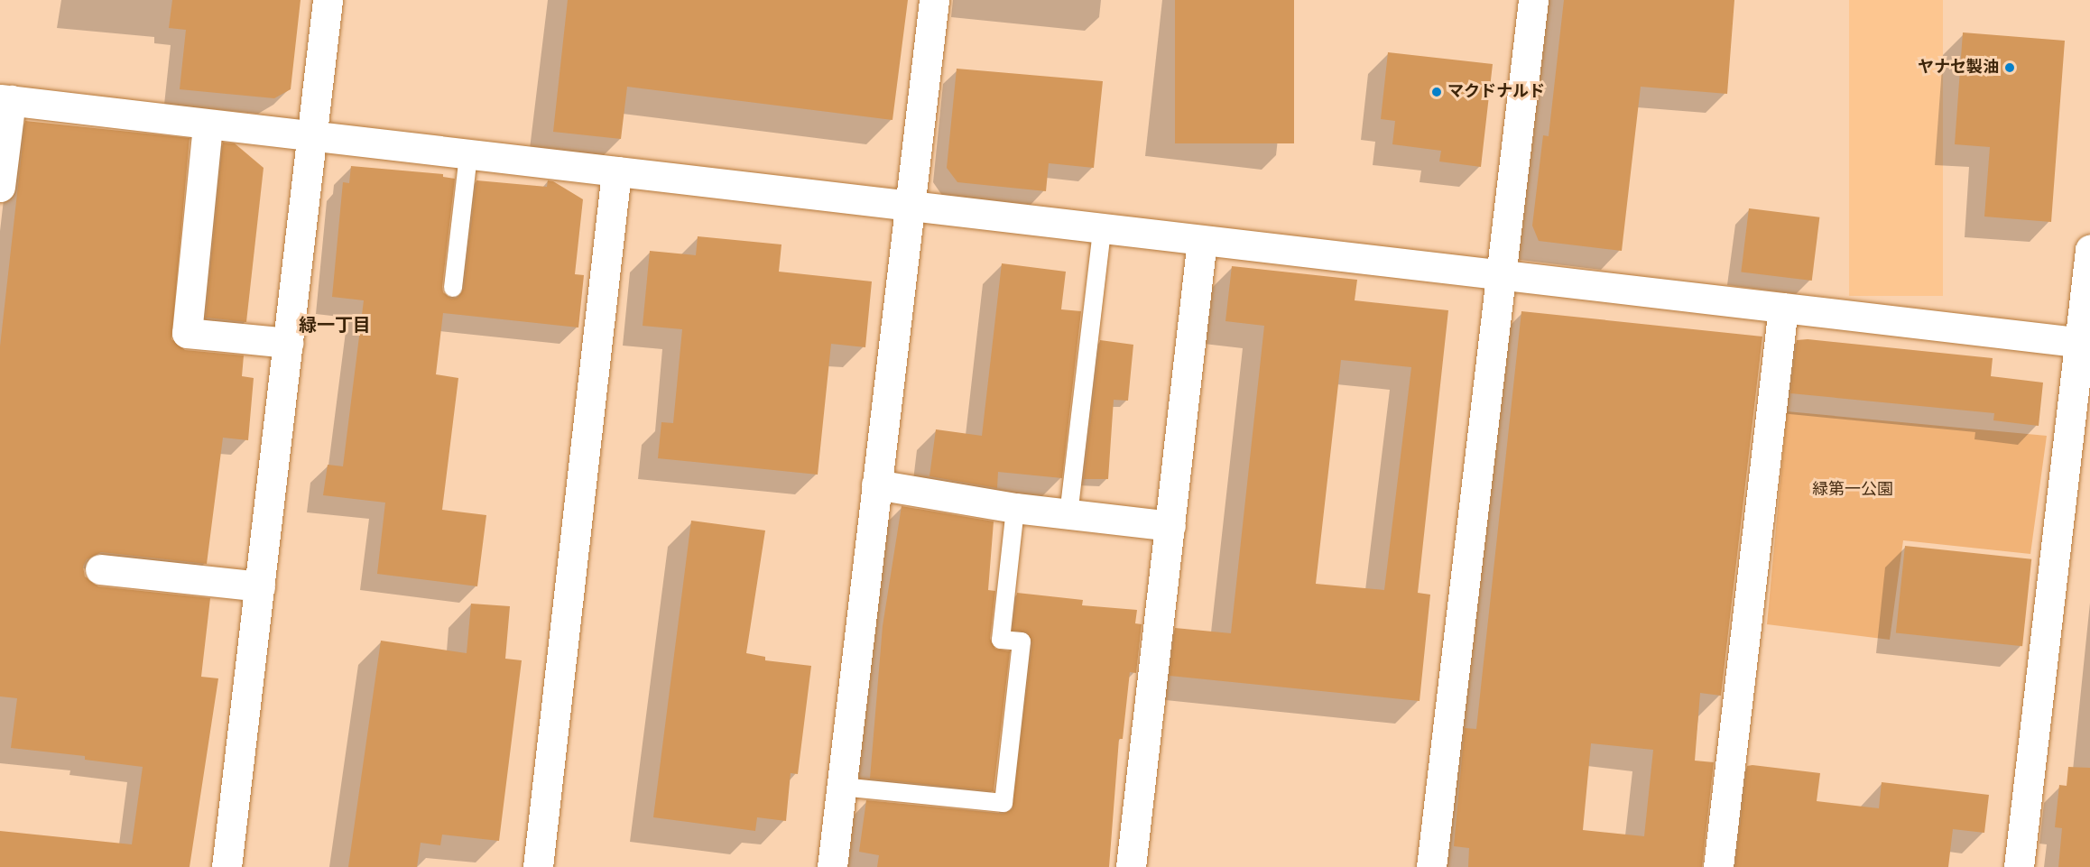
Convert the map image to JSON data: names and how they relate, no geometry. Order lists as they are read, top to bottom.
{
  "districts": ["緑一丁目"],
  "parks": ["緑第一公園"],
  "places": ["ヤナセ製油", "マクドナルド"]
}
